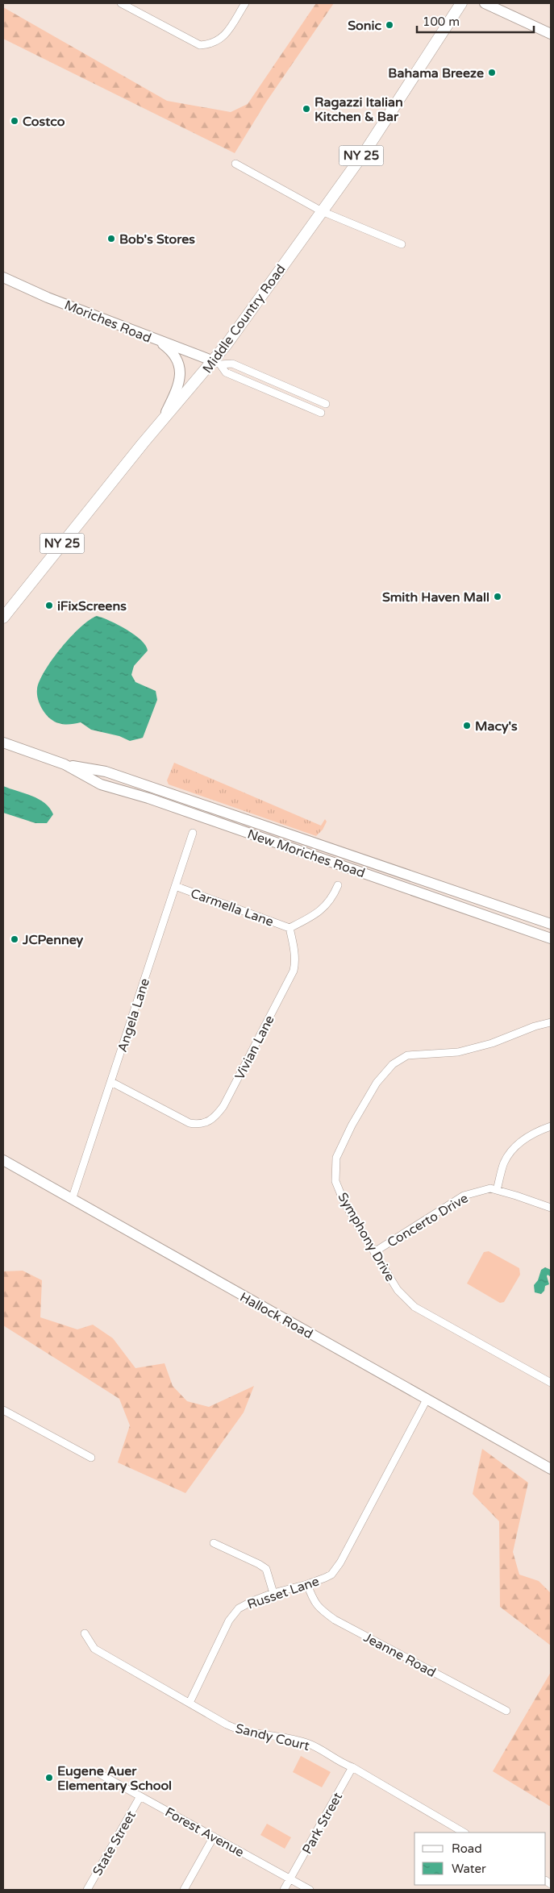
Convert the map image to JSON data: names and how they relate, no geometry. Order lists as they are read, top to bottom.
{
  "streets": {
    "main road": [
      "NY 25",
      "Middle Country Road",
      "Moriches Road",
      "New Moriches Road",
      "Hallock Road"
    ],
    "street": [
      "Carmella Lane",
      "Angela Lane",
      "Vivian Lane",
      "Concerto Drive",
      "Symphony Drive",
      "Russet Lane",
      "Jeanne Road",
      "Sandy Court",
      "Park Street",
      "Forest Avenue",
      "State Street"
    ]
  },
  "crossings": [
    ["Middle Country Road", "Moriches Road"],
    ["Carmella Lane", "Angela Lane"],
    ["Carmella Lane", "Vivian Lane"],
    ["Angela Lane", "Vivian Lane"],
    ["Angela Lane", "Hallock Road"],
    ["Concerto Drive", "Symphony Drive"],
    ["Hallock Road", "Russet Lane"],
    ["Russet Lane", "Jeanne Road"],
    ["Russet Lane", "Sandy Court"],
    ["Sandy Court", "Park Street"],
    ["Park Street", "Forest Avenue"],
    ["Forest Avenue", "State Street"]
  ],
  "places": [
    "Sonic",
    "Bahama Breeze",
    "Ragazzi Italian Kitchen & Bar",
    "Costco",
    "Bob's Stores",
    "Smith Haven Mall",
    "iFixScreens",
    "Macy's",
    "JCPenney",
    "Eugene Auer Elementary School"
  ],
  "legend": ["Road", "Water"],
  "scale_bar": "100 m"
}
